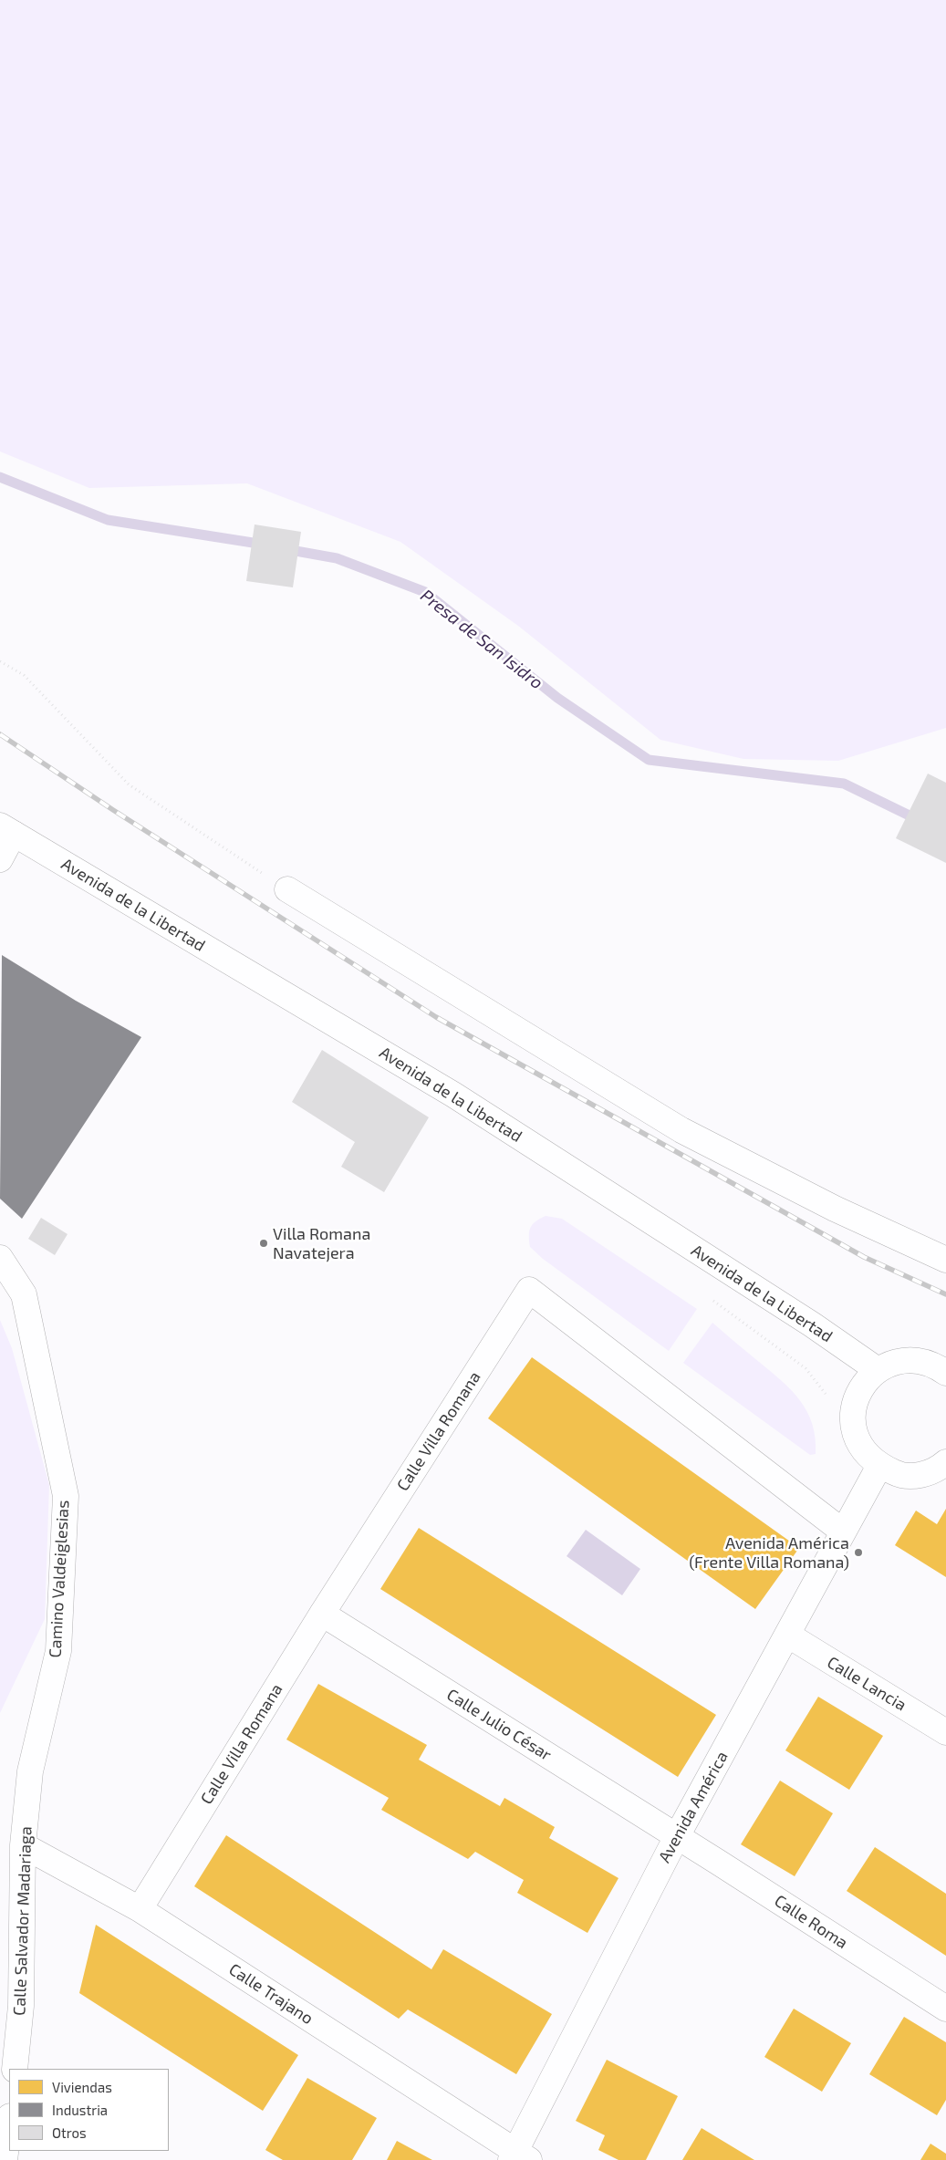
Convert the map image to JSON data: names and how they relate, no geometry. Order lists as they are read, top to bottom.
{
  "streets": {
    "street": [
      "Avenida de la Libertad",
      "Calle Villa Romana",
      "Camino Valdeiglesias",
      "Calle Lancia",
      "Calle Julio César",
      "Avenida América",
      "Calle Salvador Madariaga",
      "Calle Roma",
      "Calle Trajano"
    ]
  },
  "crossings": [
    ["Calle Villa Romana", "Calle Julio César"],
    ["Calle Villa Romana", "Avenida América"],
    ["Calle Villa Romana", "Calle Trajano"],
    ["Camino Valdeiglesias", "Calle Salvador Madariaga"],
    ["Calle Lancia", "Avenida América"],
    ["Calle Julio César", "Avenida América"],
    ["Calle Julio César", "Calle Roma"],
    ["Avenida América", "Calle Roma"],
    ["Avenida América", "Calle Trajano"],
    ["Calle Salvador Madariaga", "Calle Trajano"]
  ],
  "water": ["Presa de San Isidro"],
  "places": ["Villa Romana Navatejera", "Avenida América (Frente Villa Romana)"],
  "legend": ["Viviendas", "Industria", "Otros"]
}
